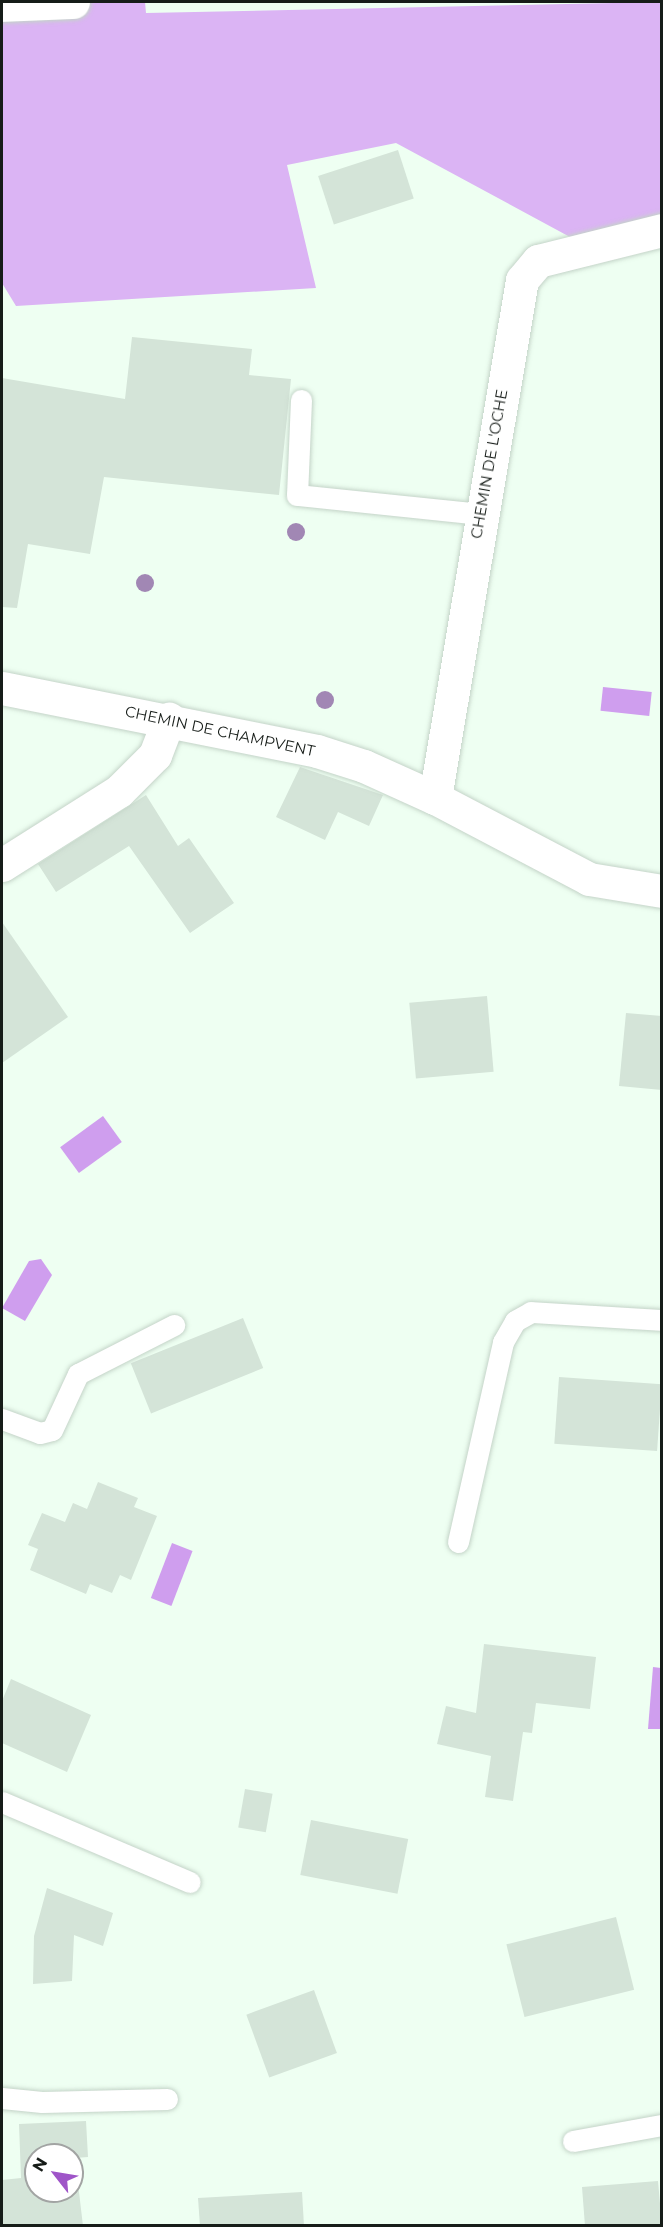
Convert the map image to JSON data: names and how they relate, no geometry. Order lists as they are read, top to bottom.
{
  "streets": {
    "street": ["CHEMIN DE L'OCHE", "CHEMIN DE CHAMPVENT"]
  },
  "crossings": [
    ["CHEMIN DE L'OCHE", "CHEMIN DE CHAMPVENT"]
  ],
  "north": "top left"
}
